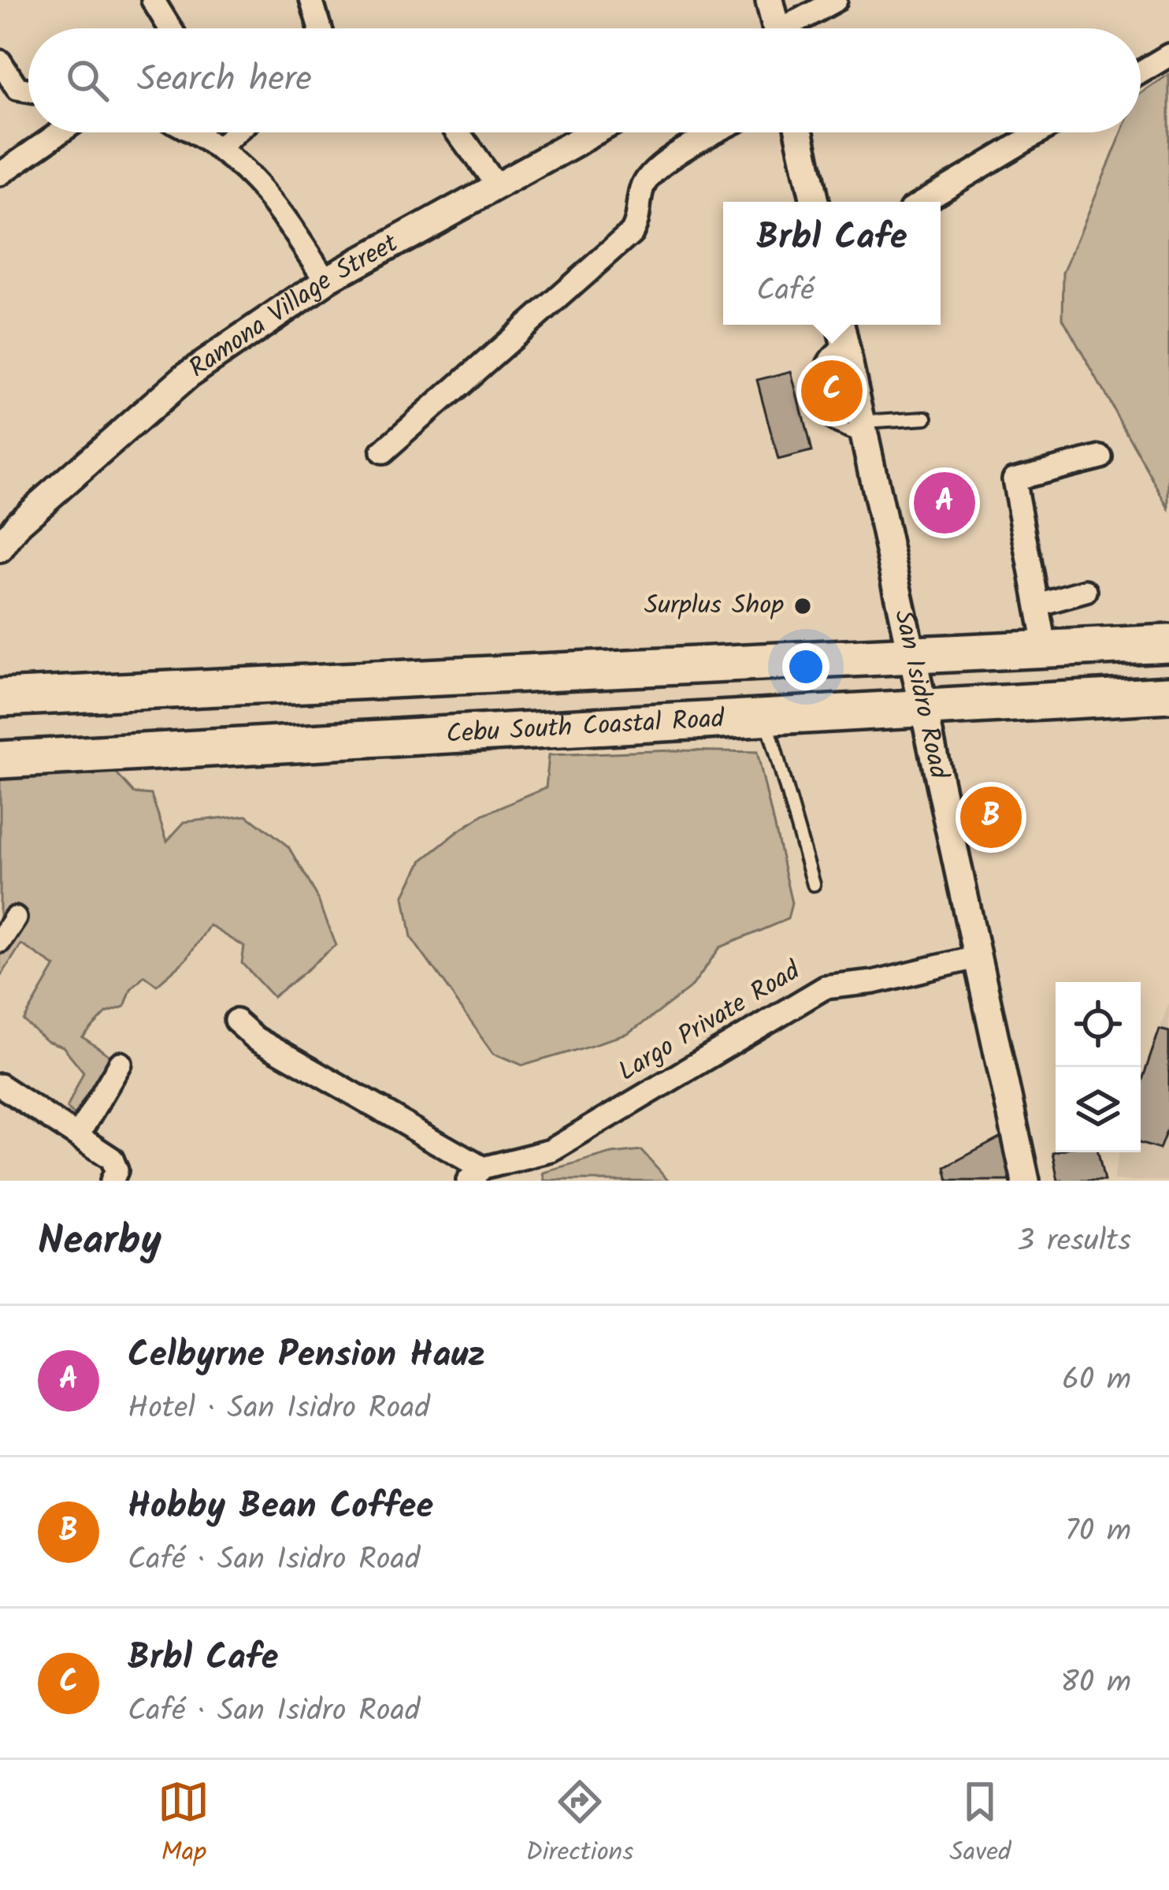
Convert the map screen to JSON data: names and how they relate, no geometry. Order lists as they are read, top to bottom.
{
  "streets": {
    "highway": ["Cebu South Coastal Road"],
    "street": ["Ramona Village Street", "San Isidro Road", "Largo Private Road"]
  },
  "crossings": [
    ["San Isidro Road", "Cebu South Coastal Road"],
    ["San Isidro Road", "Largo Private Road"]
  ],
  "places": ["Surplus Shop"],
  "page": {
    "search": "Search here",
    "popup": ["Brbl Cafe", "Café"],
    "pins": ["C", "A", "B"],
    "heading": ["Nearby", "3 results"],
    "list": [
      {
        "mark": "A",
        "name": "Celbyrne Pension Hauz",
        "note": "Hotel · San Isidro Road",
        "value": "60 m"
      },
      {
        "mark": "B",
        "name": "Hobby Bean Coffee",
        "note": "Café · San Isidro Road",
        "value": "70 m"
      },
      {
        "mark": "C",
        "name": "Brbl Cafe",
        "note": "Café · San Isidro Road",
        "value": "80 m"
      }
    ],
    "nav": ["Map", "Directions", "Saved"]
  }
}
